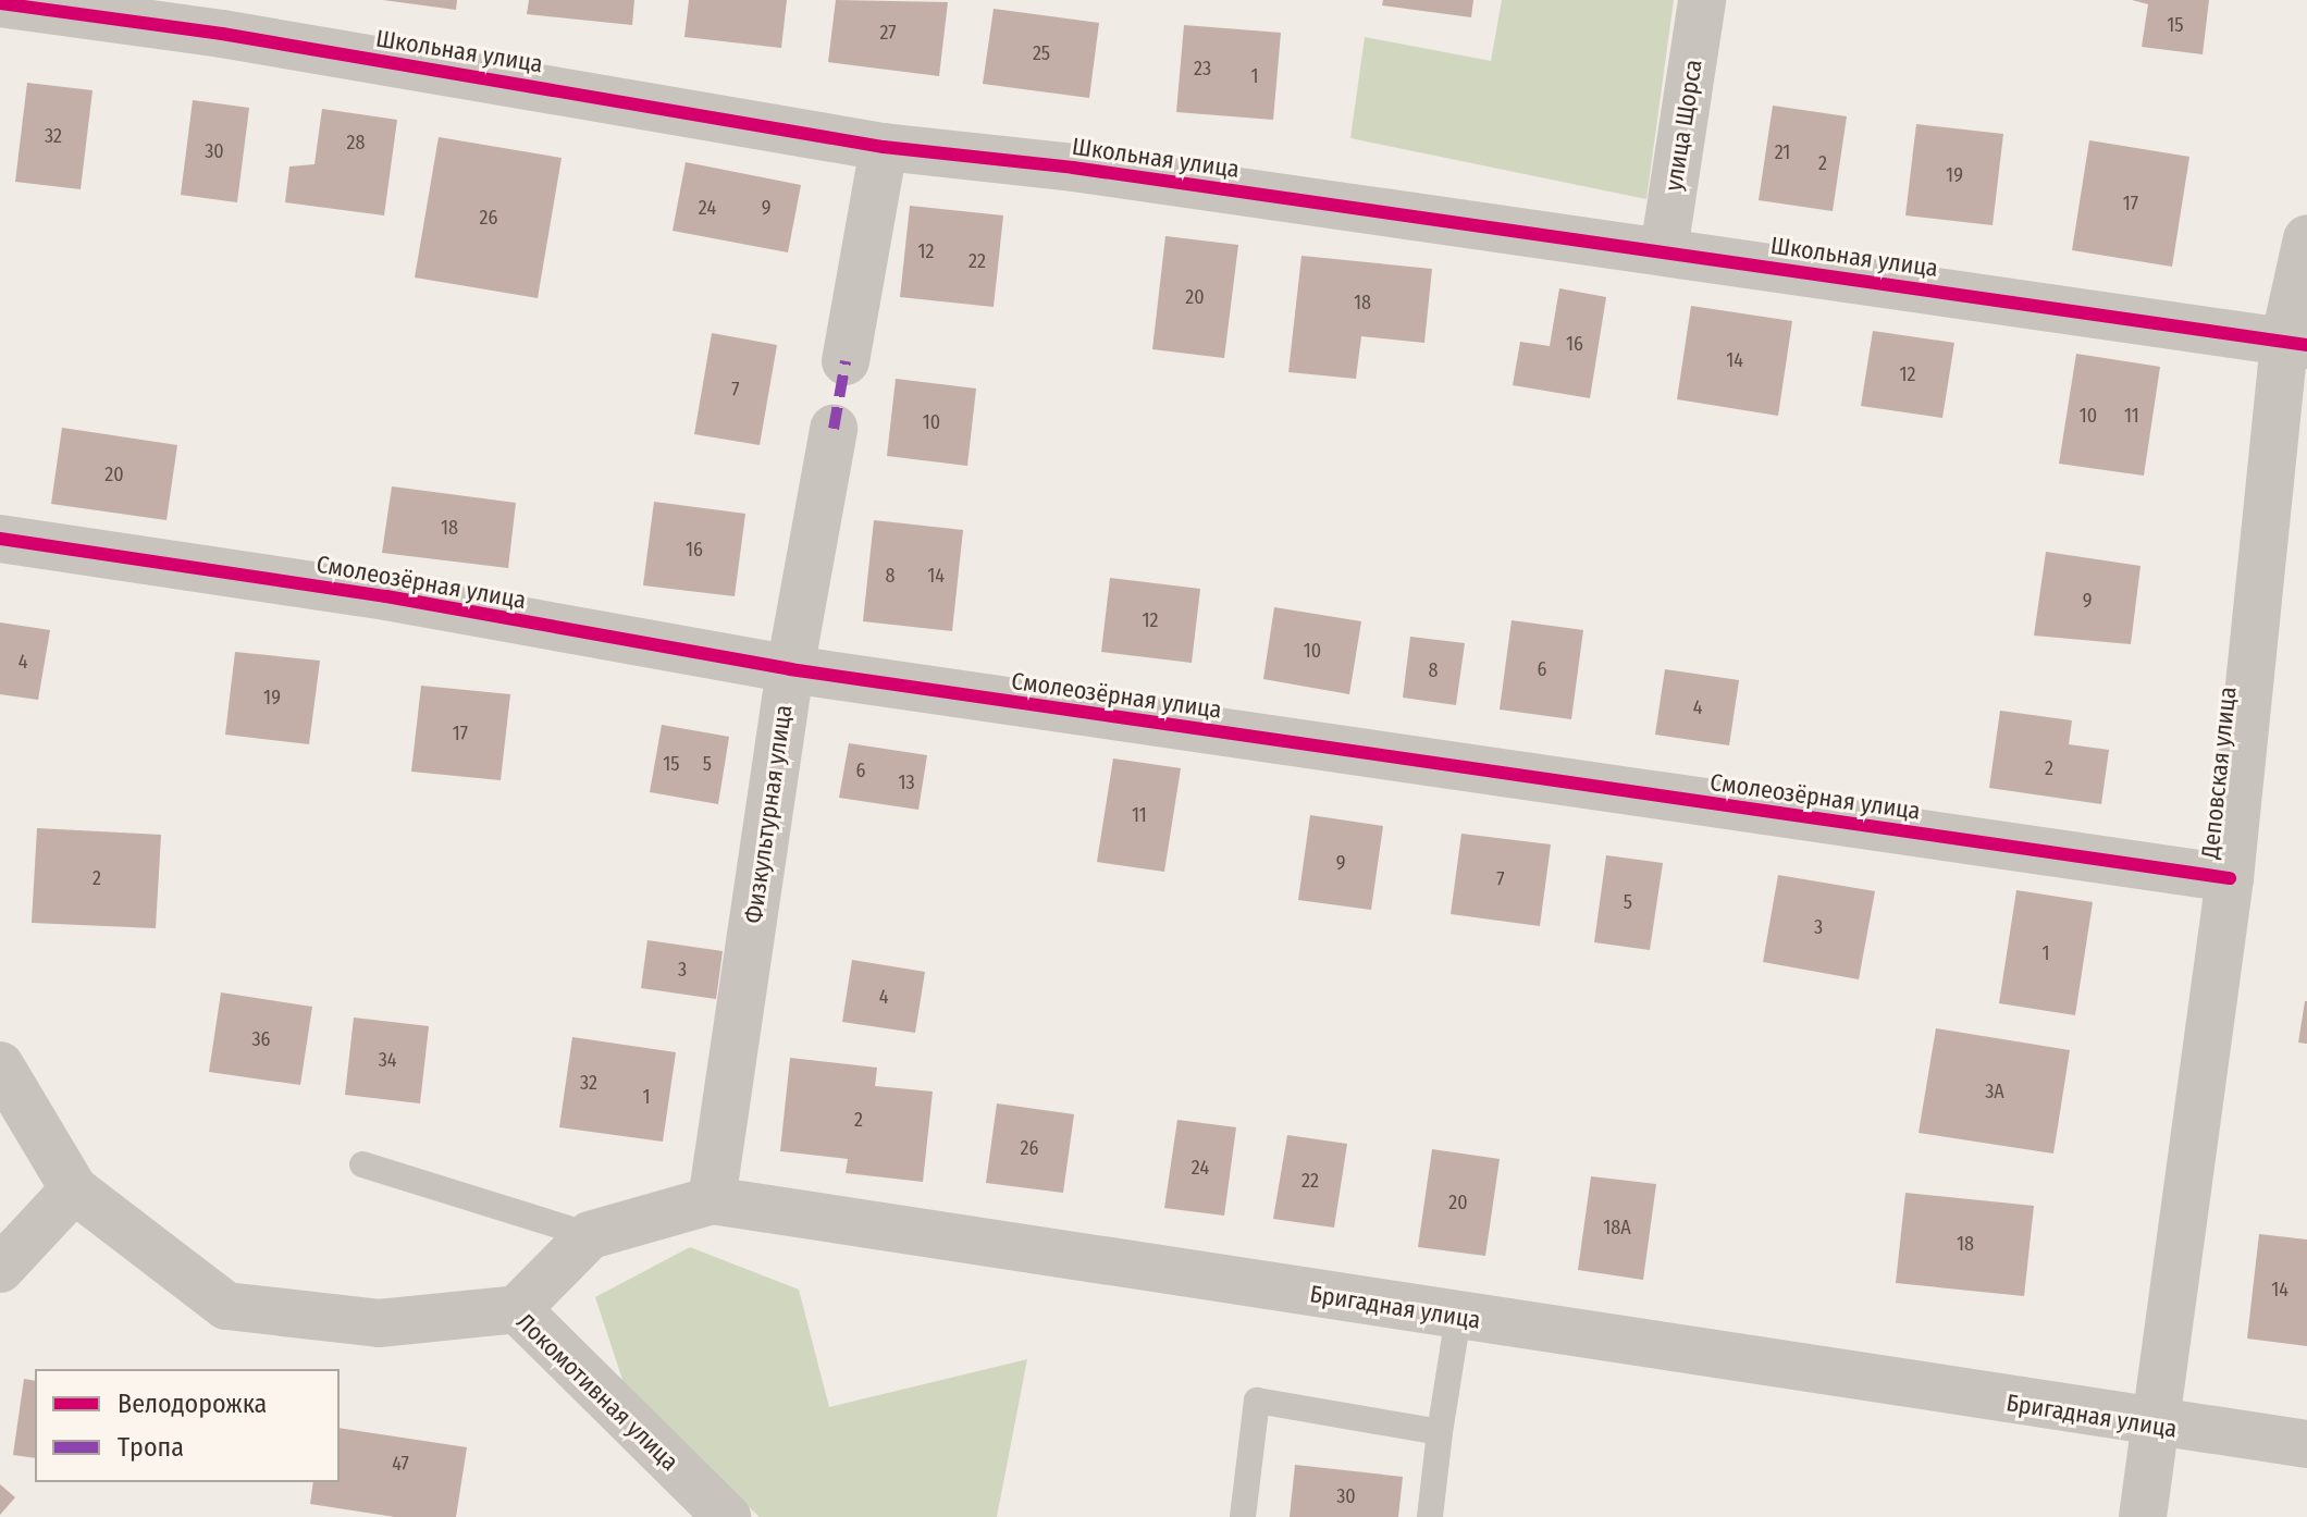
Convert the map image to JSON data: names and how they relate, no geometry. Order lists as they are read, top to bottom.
{
  "streets": {
    "street": [
      "Школьная улица",
      "улица Щорса",
      "Смолеозёрная улица",
      "Деповская улица",
      "Физкультурная улица",
      "Бригадная улица",
      "Локомотивная улица"
    ]
  },
  "crossings": [
    ["Школьная улица", "улица Щорса"],
    ["Школьная улица", "Деповская улица"],
    ["Смолеозёрная улица", "Деповская улица"],
    ["Смолеозёрная улица", "Физкультурная улица"],
    ["Деповская улица", "Бригадная улица"],
    ["Физкультурная улица", "Бригадная улица"],
    ["Бригадная улица", "Локомотивная улица"]
  ],
  "house_numbers": [
    "15",
    "27",
    "25",
    "23",
    "1",
    "32",
    "28",
    "30",
    "21",
    "2",
    "19",
    "17",
    "24",
    "9",
    "26",
    "12",
    "22",
    "20",
    "18",
    "16",
    "14",
    "12",
    "7",
    "10",
    "11",
    "10",
    "20",
    "18",
    "16",
    "8",
    "14",
    "9",
    "12",
    "10",
    "4",
    "6",
    "8",
    "19",
    "4",
    "17",
    "15",
    "5",
    "2",
    "6",
    "13",
    "11",
    "9",
    "2",
    "7",
    "5",
    "3",
    "1",
    "3",
    "4",
    "36",
    "34",
    "32",
    "3А",
    "1",
    "2",
    "26",
    "24",
    "22",
    "20",
    "18А",
    "18",
    "14",
    "47",
    "30"
  ],
  "legend": ["Велодорожка", "Тропа"]
}
